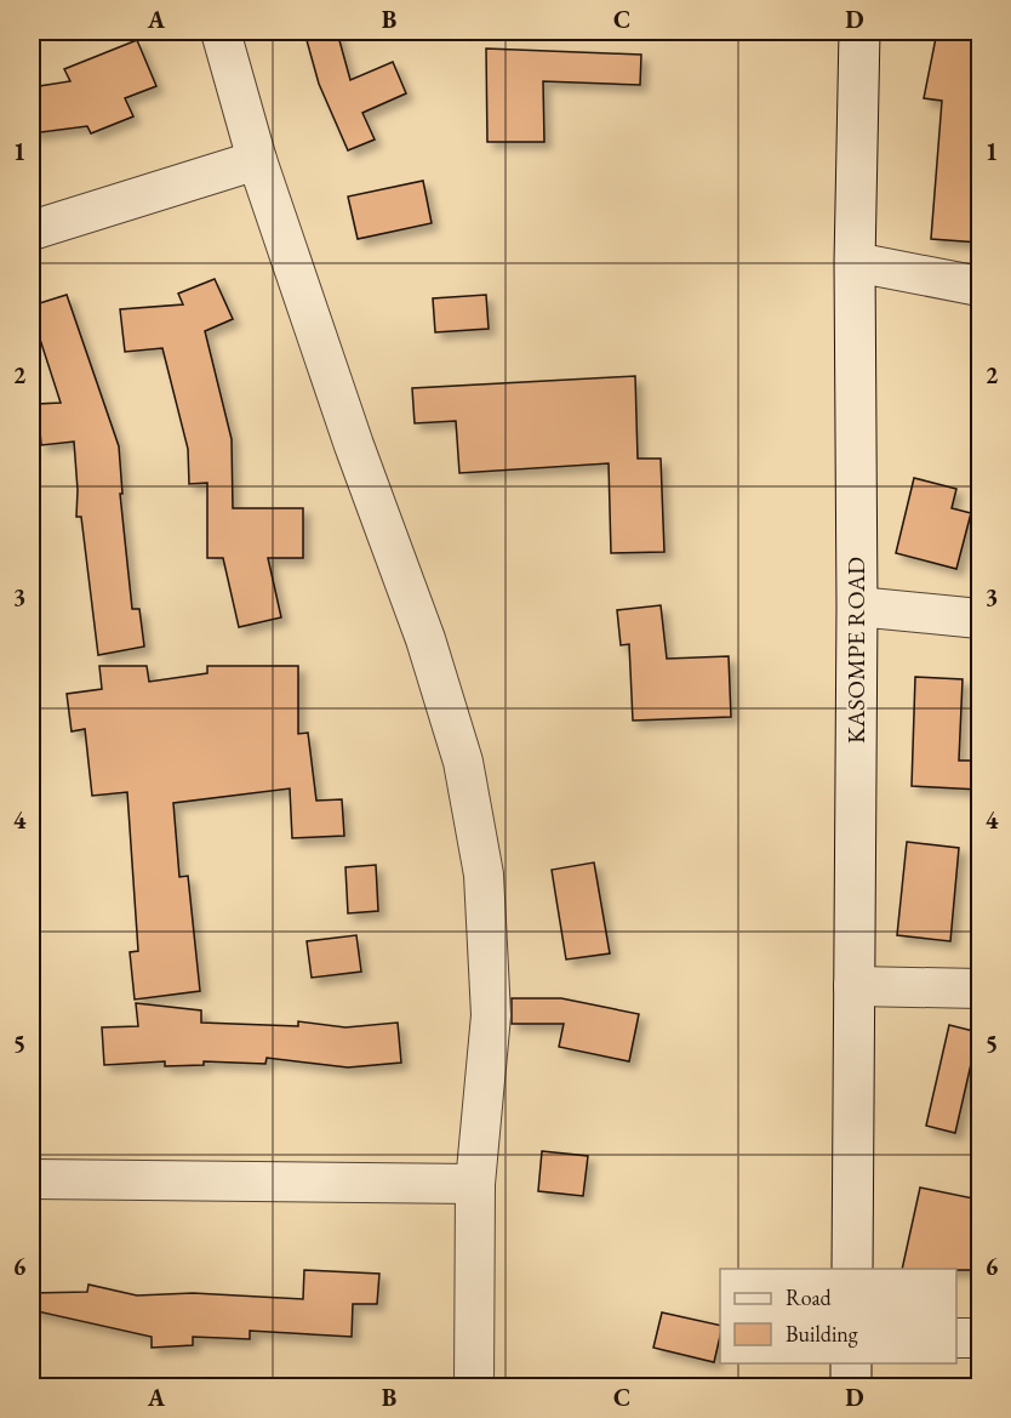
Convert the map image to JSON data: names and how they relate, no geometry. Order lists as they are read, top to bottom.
{
  "streets": {
    "street": ["KASOMPE ROAD"]
  },
  "legend": ["Road", "Building"],
  "grid": {
    "columns": [
      "A",
      "B",
      "C",
      "D"
    ],
    "rows": [
      "1",
      "2",
      "3",
      "4",
      "5",
      "6"
    ]
  }
}
